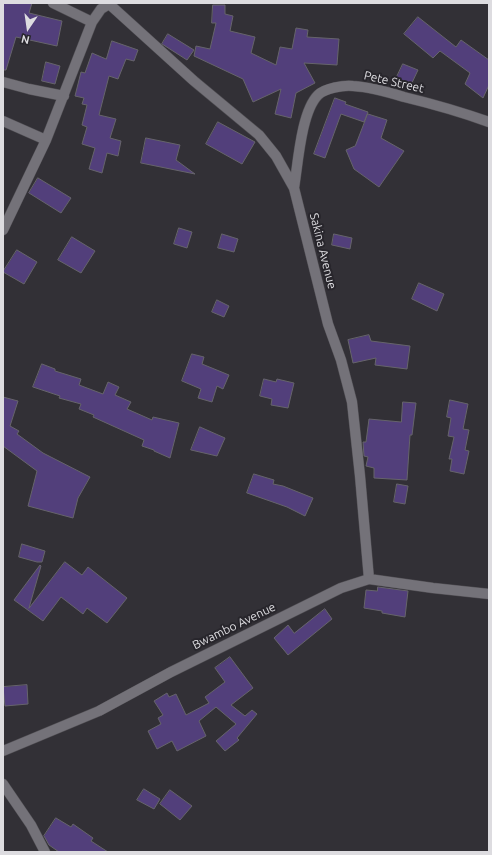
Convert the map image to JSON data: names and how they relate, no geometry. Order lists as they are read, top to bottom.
{
  "streets": {
    "street": ["Pete Street", "Sakina Avenue", "Bwambo Avenue"]
  },
  "crossings": [
    ["Pete Street", "Sakina Avenue"],
    ["Sakina Avenue", "Bwambo Avenue"]
  ],
  "north": "bottom"
}
